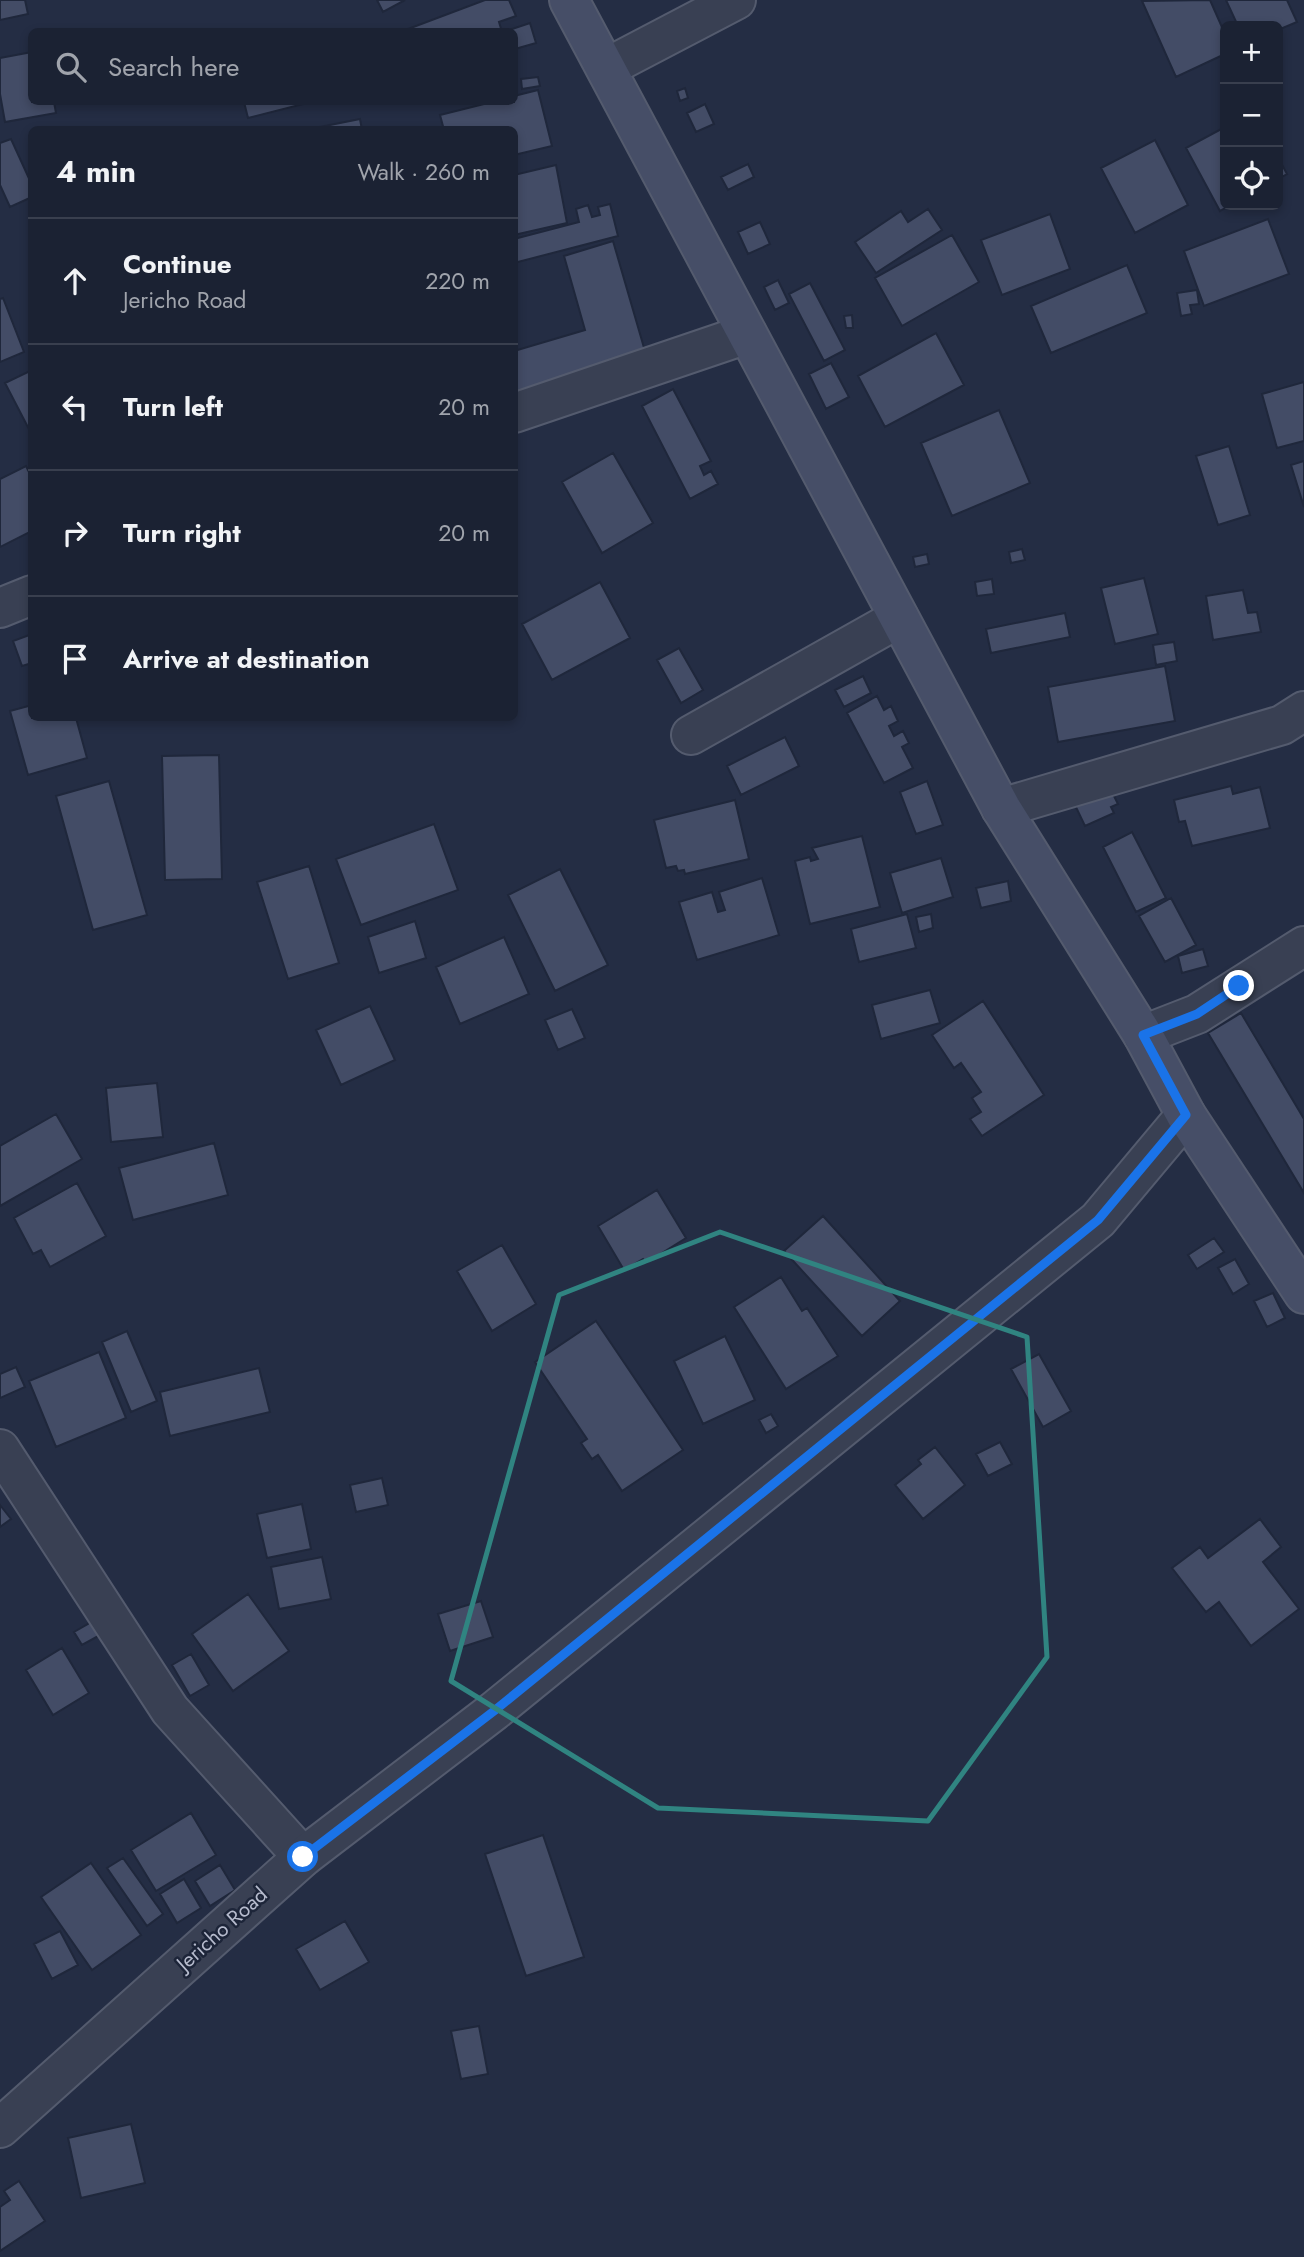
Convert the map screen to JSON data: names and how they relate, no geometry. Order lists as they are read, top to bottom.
{
  "streets": {
    "street": ["Jericho Road"]
  },
  "page": {
    "map_buttons": ["+", "−"],
    "search": "Search here",
    "heading": ["4 min", "Walk · 260 m"],
    "list": [
      ["Continue", "Jericho Road", "220 m"],
      ["Turn left", "20 m"],
      ["Turn right", "20 m"],
      "Arrive at destination"
    ]
  }
}
